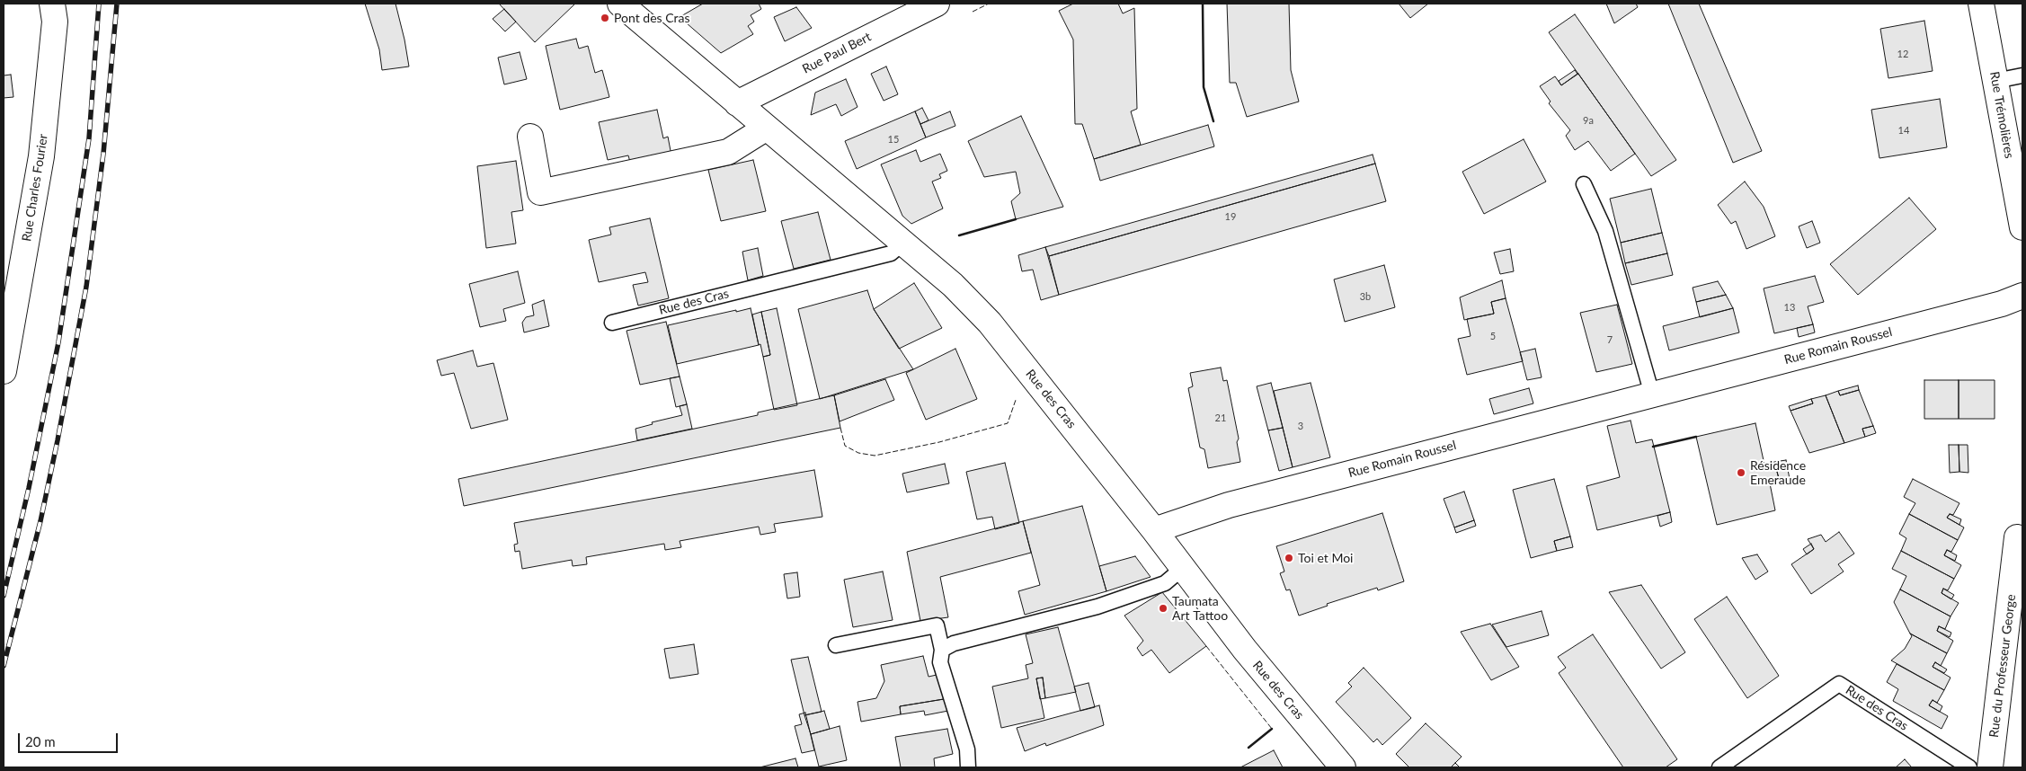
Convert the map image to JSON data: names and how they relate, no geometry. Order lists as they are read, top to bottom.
{
  "streets": {
    "street": [
      "Rue Paul Bert",
      "Rue Trémolières",
      "Rue Charles Fourier",
      "Rue des Cras",
      "Rue Romain Roussel",
      "Rue du Professeur George"
    ]
  },
  "crossings": [
    ["Rue Paul Bert", "Rue des Cras"],
    ["Rue des Cras", "Rue Romain Roussel"]
  ],
  "places": [
    "Pont des Cras",
    "Résidence Emeraude",
    "Toi et Moi",
    "Taumata Art Tattoo"
  ],
  "house_numbers": [
    "12",
    "9a",
    "14",
    "15",
    "19",
    "3b",
    "13",
    "5",
    "7",
    "21",
    "3"
  ],
  "scale_bar": "20 m"
}
